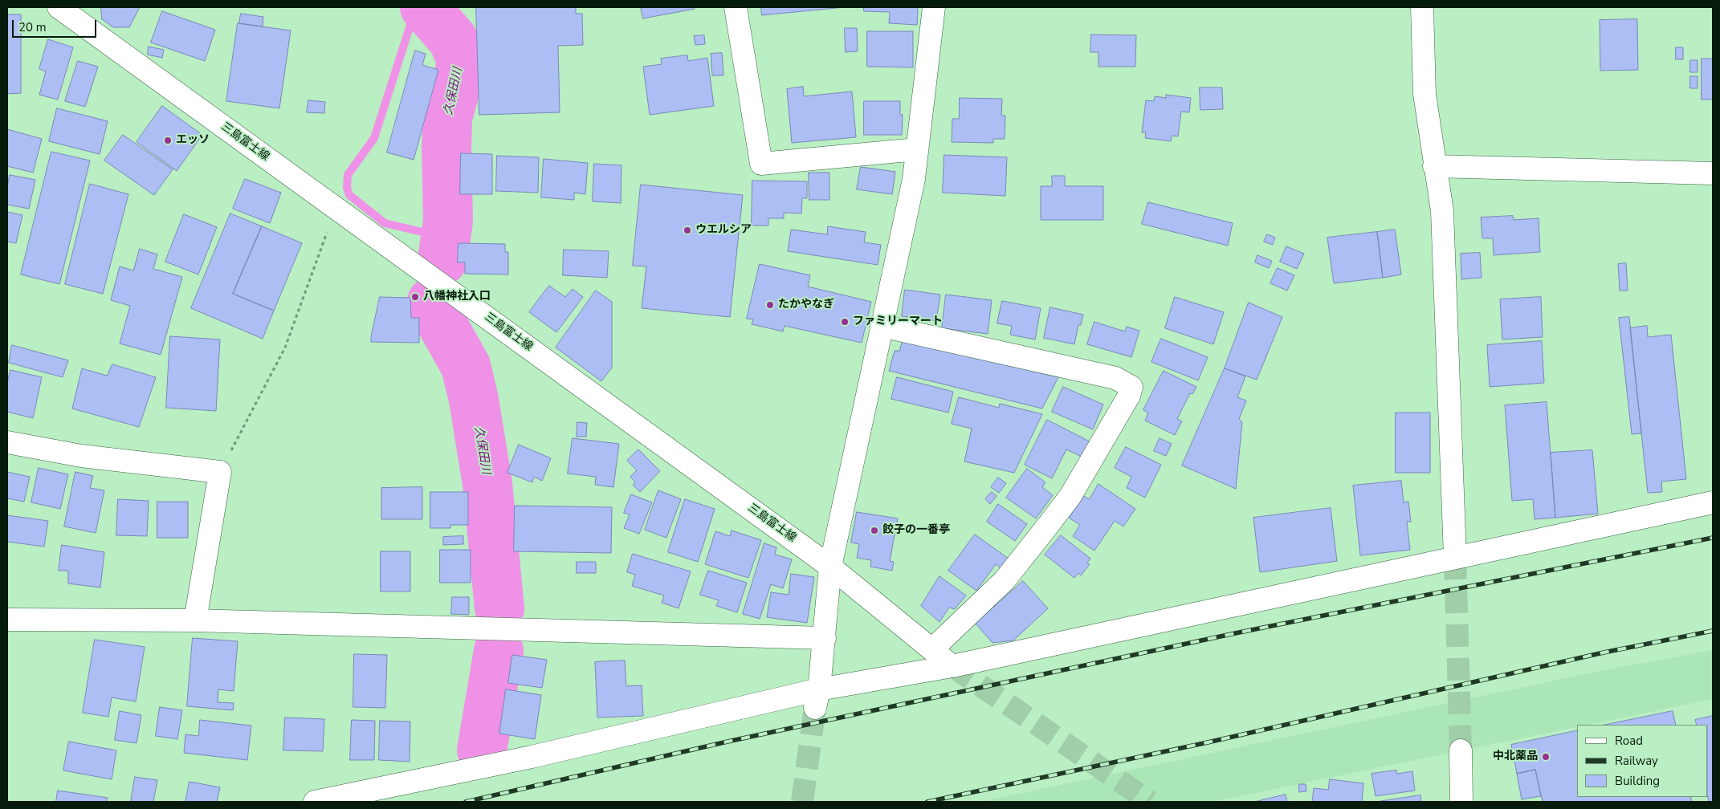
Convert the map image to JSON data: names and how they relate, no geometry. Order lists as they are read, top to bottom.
{
  "streets": {
    "street": ["三島富士線"]
  },
  "water": ["久保田川"],
  "places": [
    "エッソ",
    "ウエルシア",
    "八幡神社入口",
    "たかやなぎ",
    "ファミリーマート",
    "餃子の一番亭",
    "中北薬品"
  ],
  "legend": ["Road", "Railway", "Building"],
  "scale_bar": "20 m"
}
